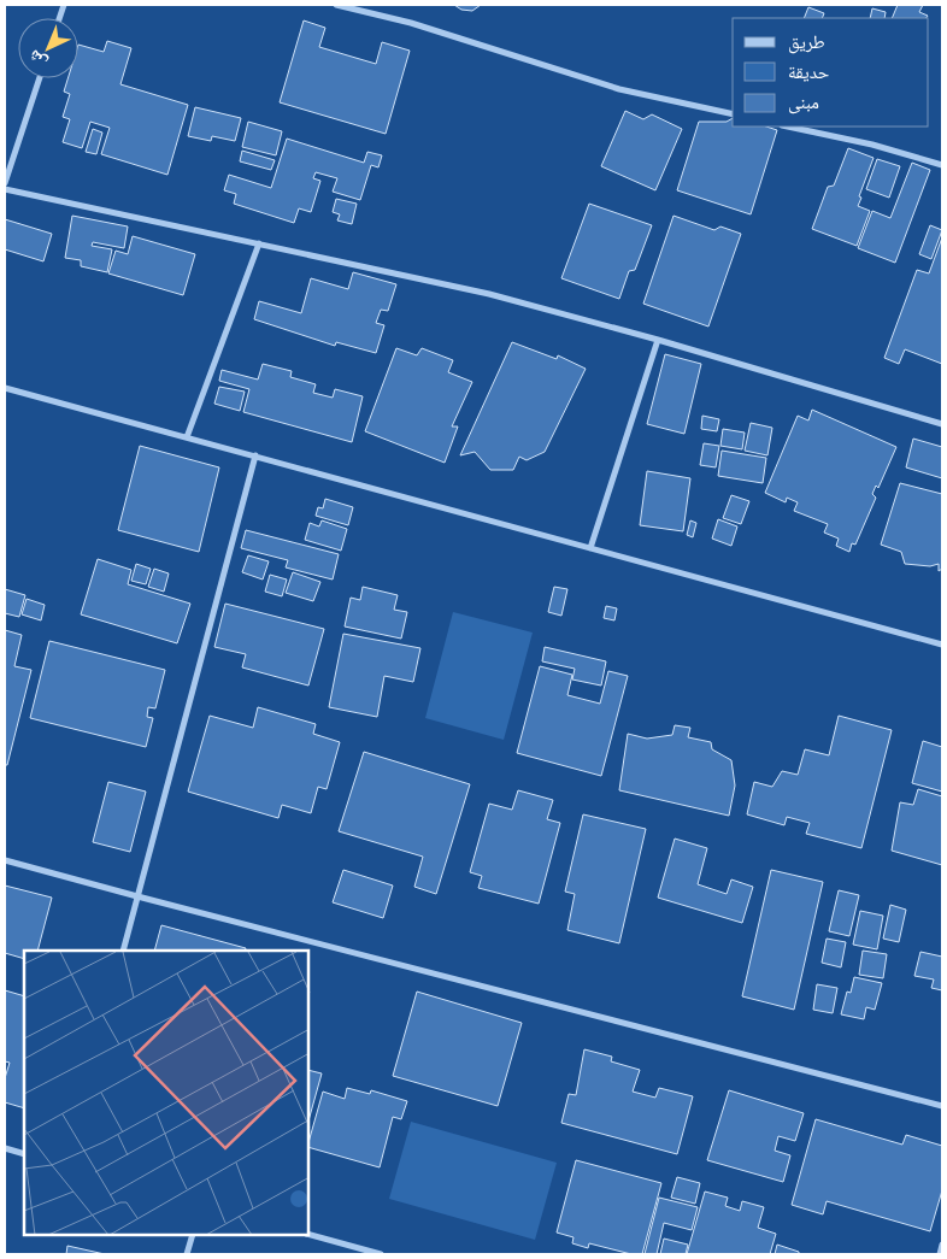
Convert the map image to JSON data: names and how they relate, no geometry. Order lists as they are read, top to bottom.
{
  "legend": ["طريق", "حديقة", "مبنى"],
  "north": "bottom left"
}
